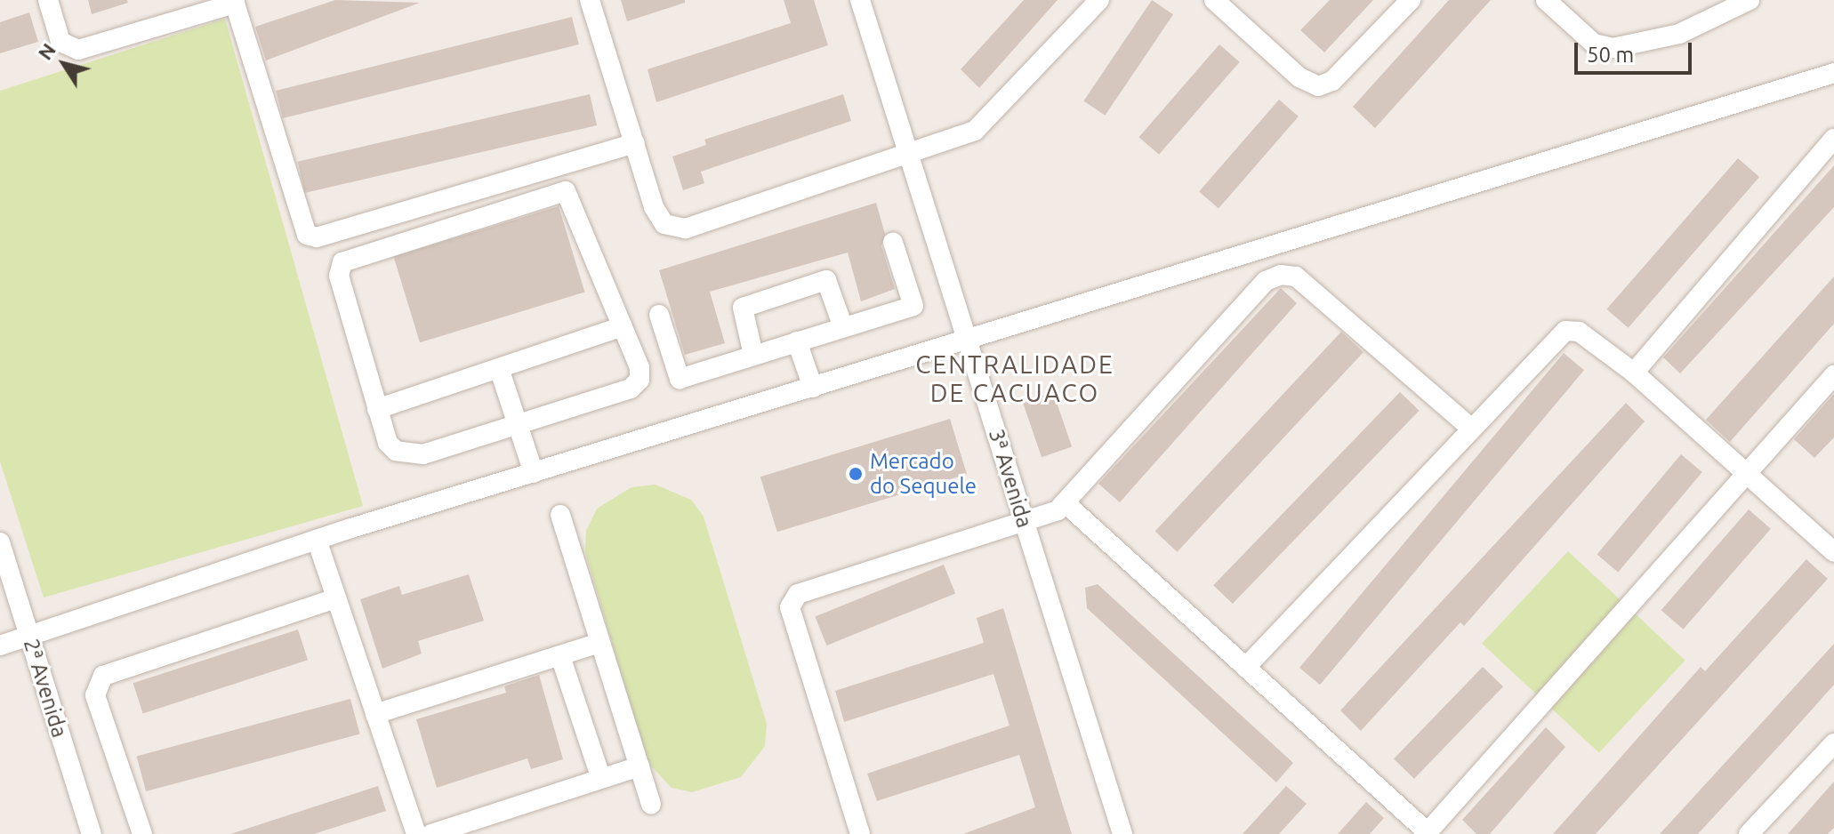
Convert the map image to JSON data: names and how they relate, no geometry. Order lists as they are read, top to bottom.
{
  "streets": {
    "street": ["3ª Avenida", "2ª Avenida"]
  },
  "districts": ["CENTRALIDADE DE CACUACO"],
  "places": ["Mercado do Sequele"],
  "scale_bar": "50 m",
  "north": "top left"
}
